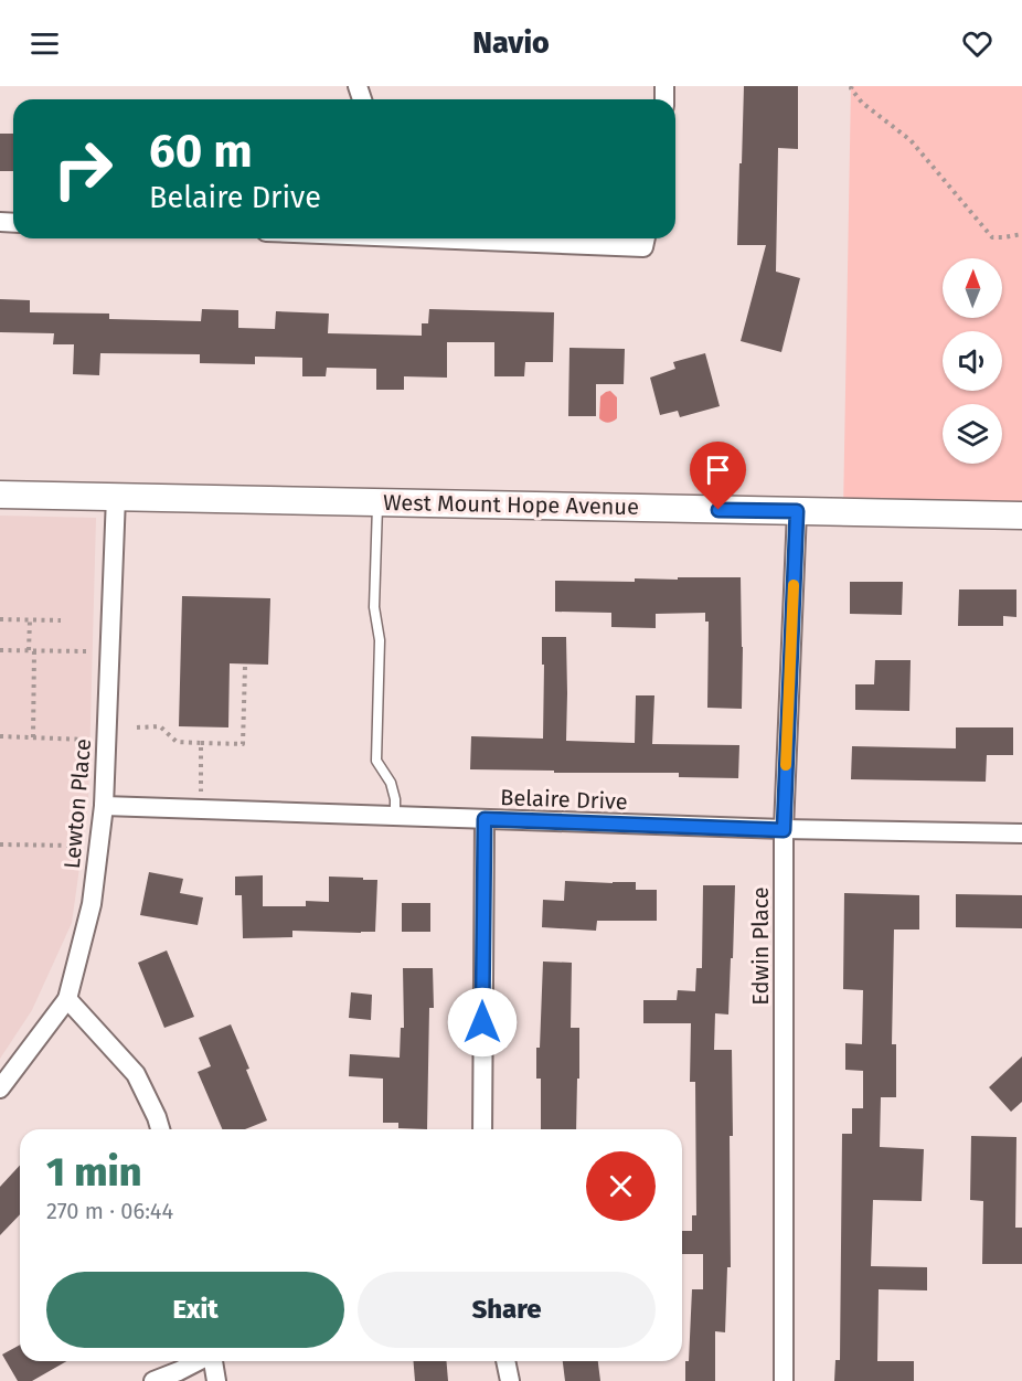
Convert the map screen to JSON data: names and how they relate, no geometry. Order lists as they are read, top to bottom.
{
  "streets": {
    "street": [
      "West Mount Hope Avenue",
      "Belaire Drive",
      "Lewton Place",
      "Edwin Place"
    ]
  },
  "crossings": [
    ["West Mount Hope Avenue", "Lewton Place"],
    ["West Mount Hope Avenue", "Edwin Place"],
    ["Belaire Drive", "Lewton Place"],
    ["Belaire Drive", "Edwin Place"]
  ],
  "north": "top",
  "page": {
    "header": "Navio",
    "turn": ["60 m", "Belaire Drive"],
    "heading": ["1 min", "270 m · 06:44"],
    "buttons": ["Exit", "Share"]
  }
}
